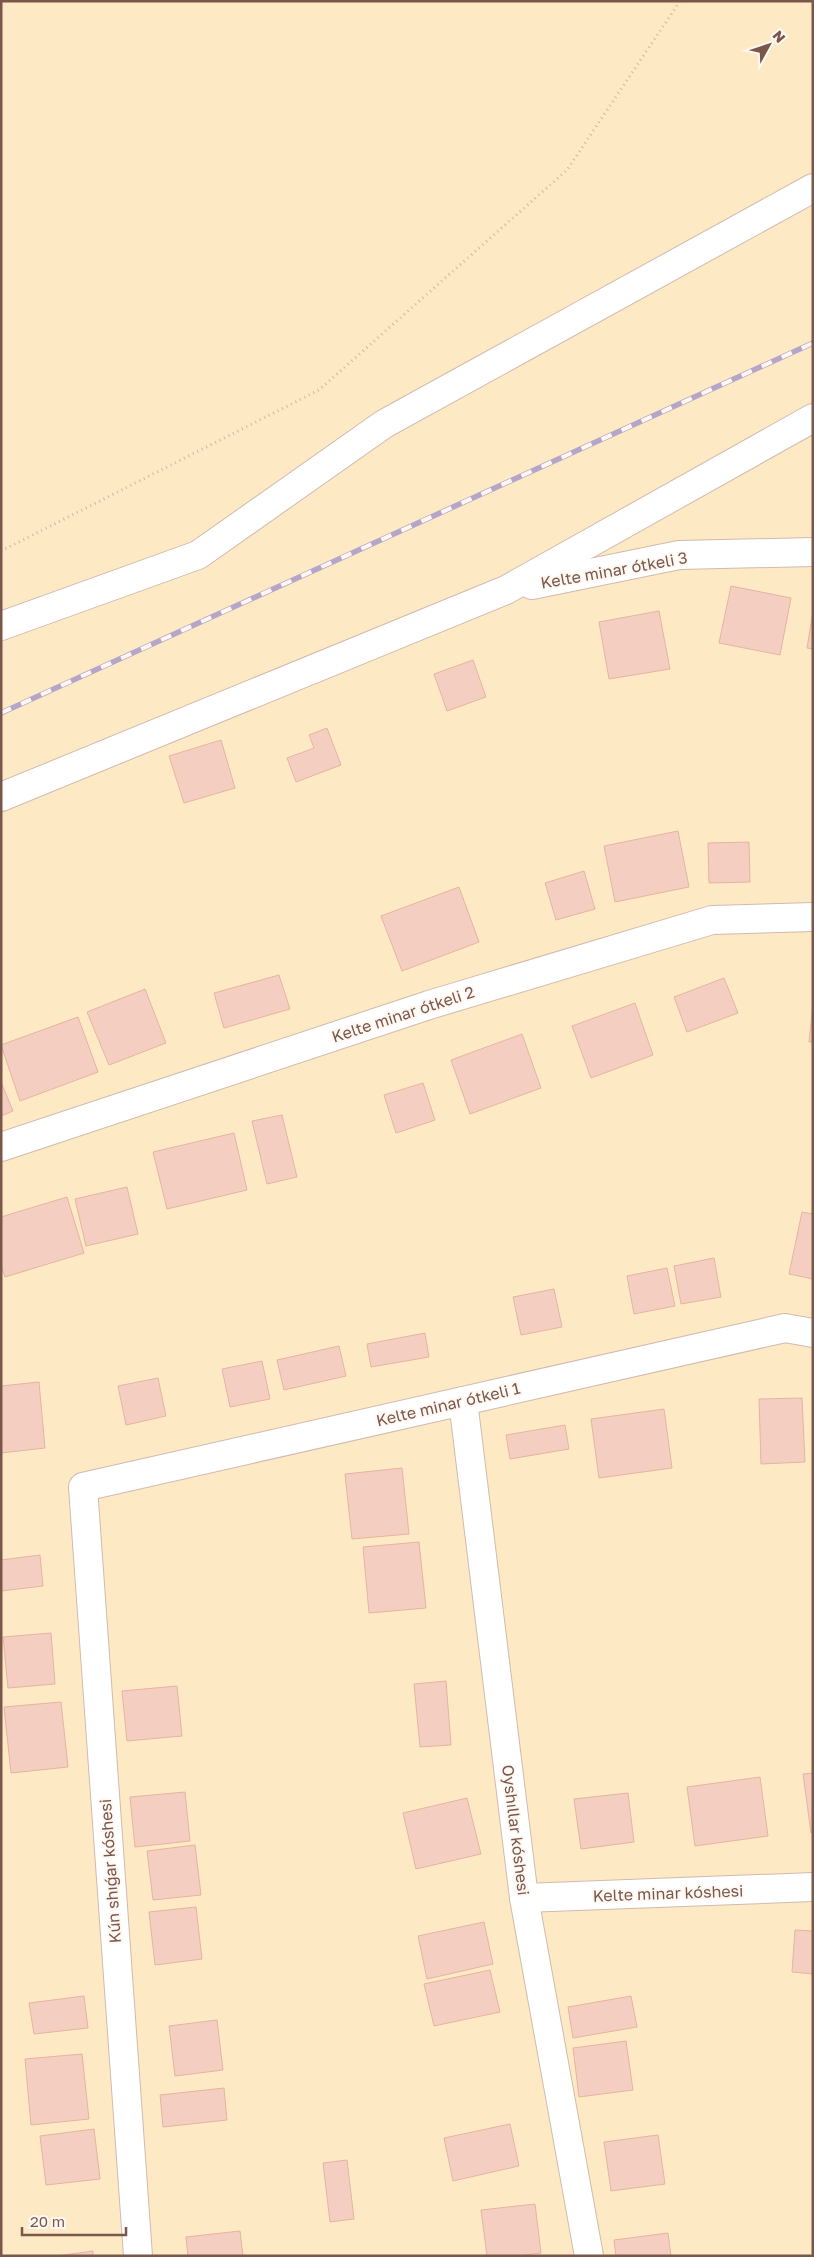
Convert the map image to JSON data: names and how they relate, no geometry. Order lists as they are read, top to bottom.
{
  "streets": {
    "street": [
      "Kelte minar ótkeli 3",
      "Kelte minar ótkeli 2",
      "Kelte minar ótkeli 1",
      "Oyshıllar kóshesi",
      "Kún shıǵar kóshesi",
      "Kelte minar kóshesi"
    ]
  },
  "crossings": [
    ["Kelte minar ótkeli 1", "Oyshıllar kóshesi"],
    ["Kelte minar ótkeli 1", "Kún shıǵar kóshesi"],
    ["Oyshıllar kóshesi", "Kelte minar kóshesi"]
  ],
  "scale_bar": "20 m",
  "north": "top right"
}
